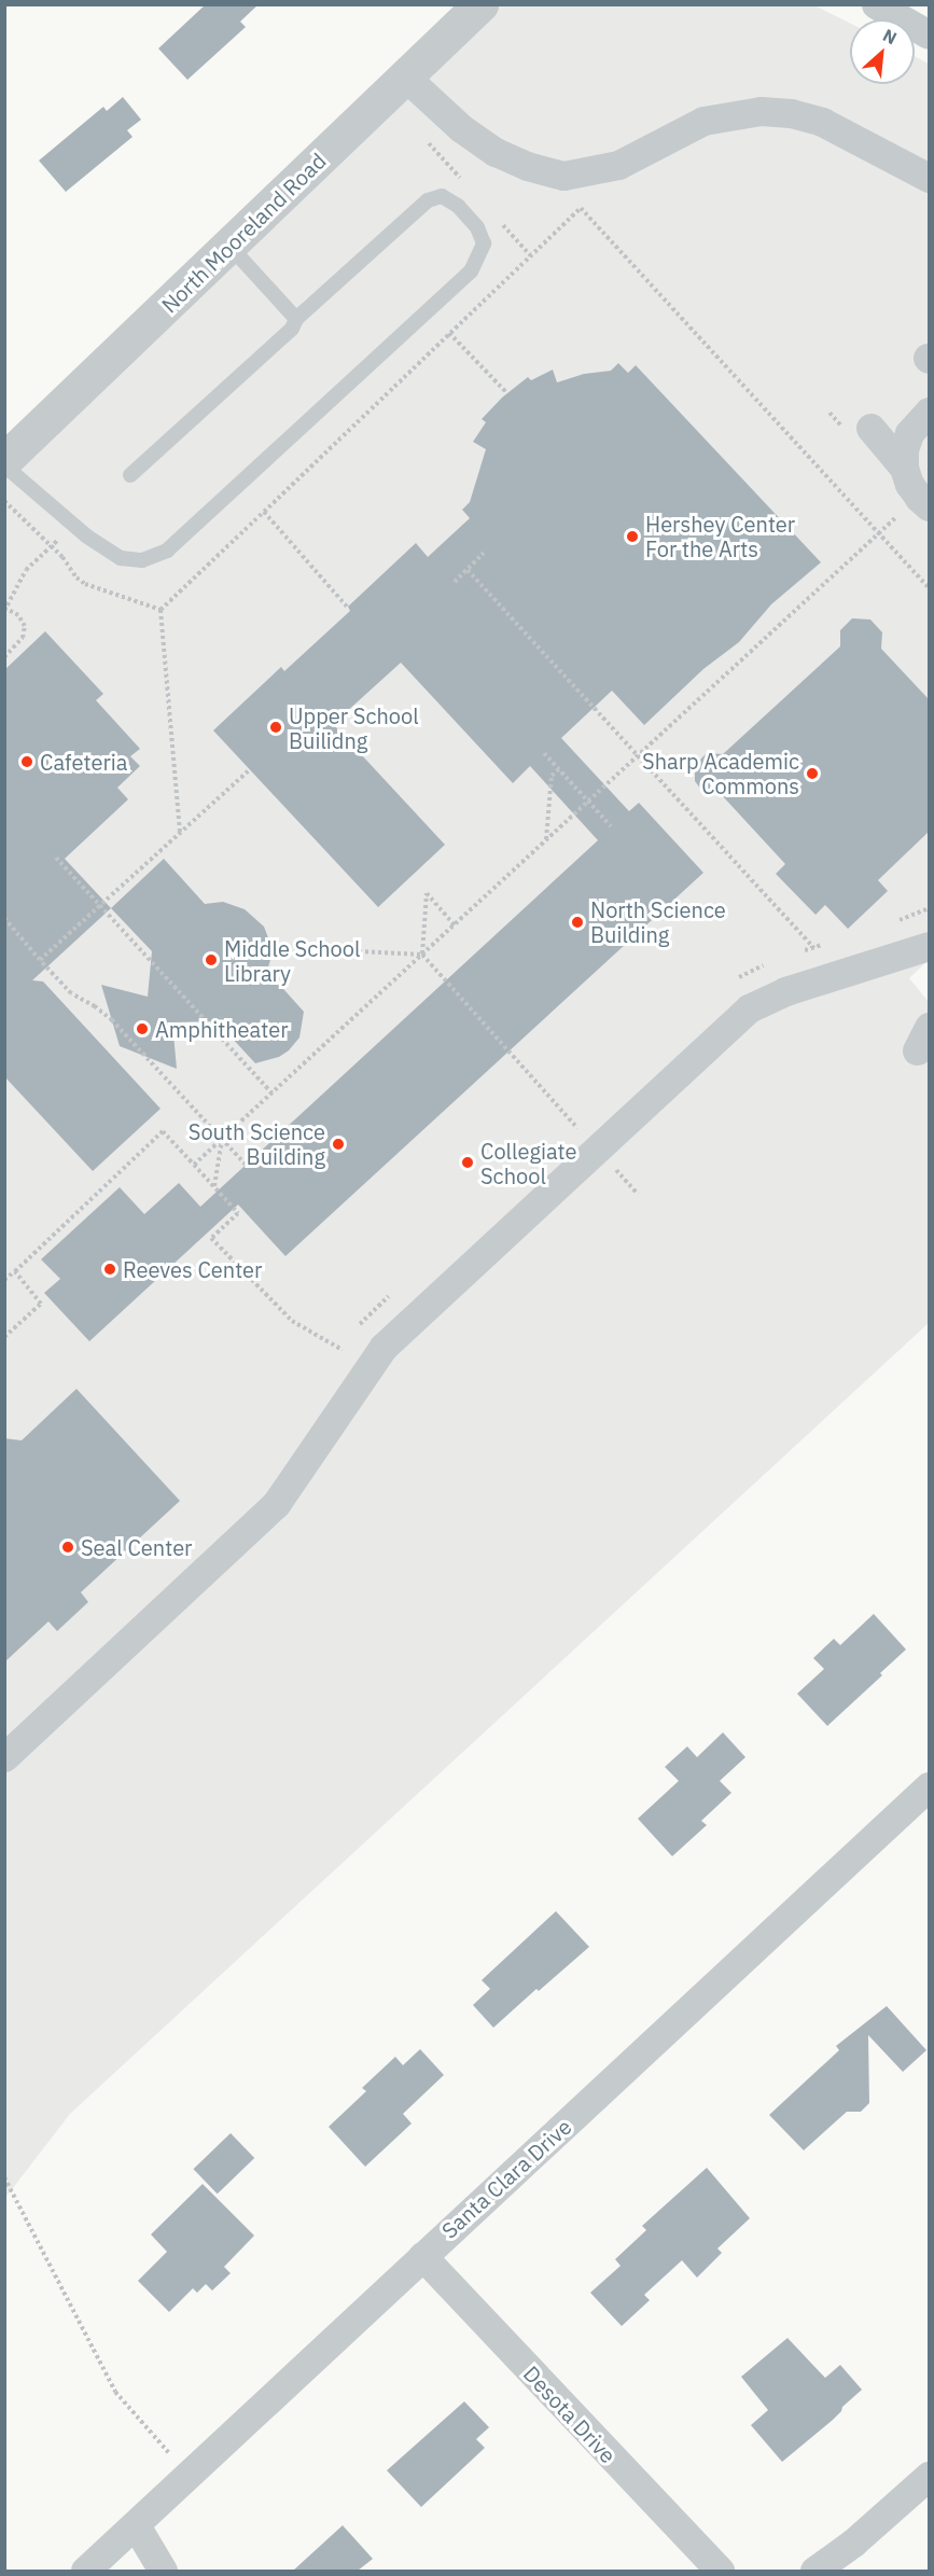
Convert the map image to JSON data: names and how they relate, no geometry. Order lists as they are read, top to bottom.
{
  "streets": {
    "street": ["North Mooreland Road", "Santa Clara Drive", "Desota Drive"]
  },
  "crossings": [
    ["Santa Clara Drive", "Desota Drive"]
  ],
  "places": [
    "Hershey Center For the Arts",
    "Upper School Builidng",
    "Cafeteria",
    "Sharp Academic Commons",
    "North Science Building",
    "Middle School Library",
    "Amphitheater",
    "South Science Building",
    "Collegiate School",
    "Reeves Center",
    "Seal Center"
  ],
  "north": "top right"
}
